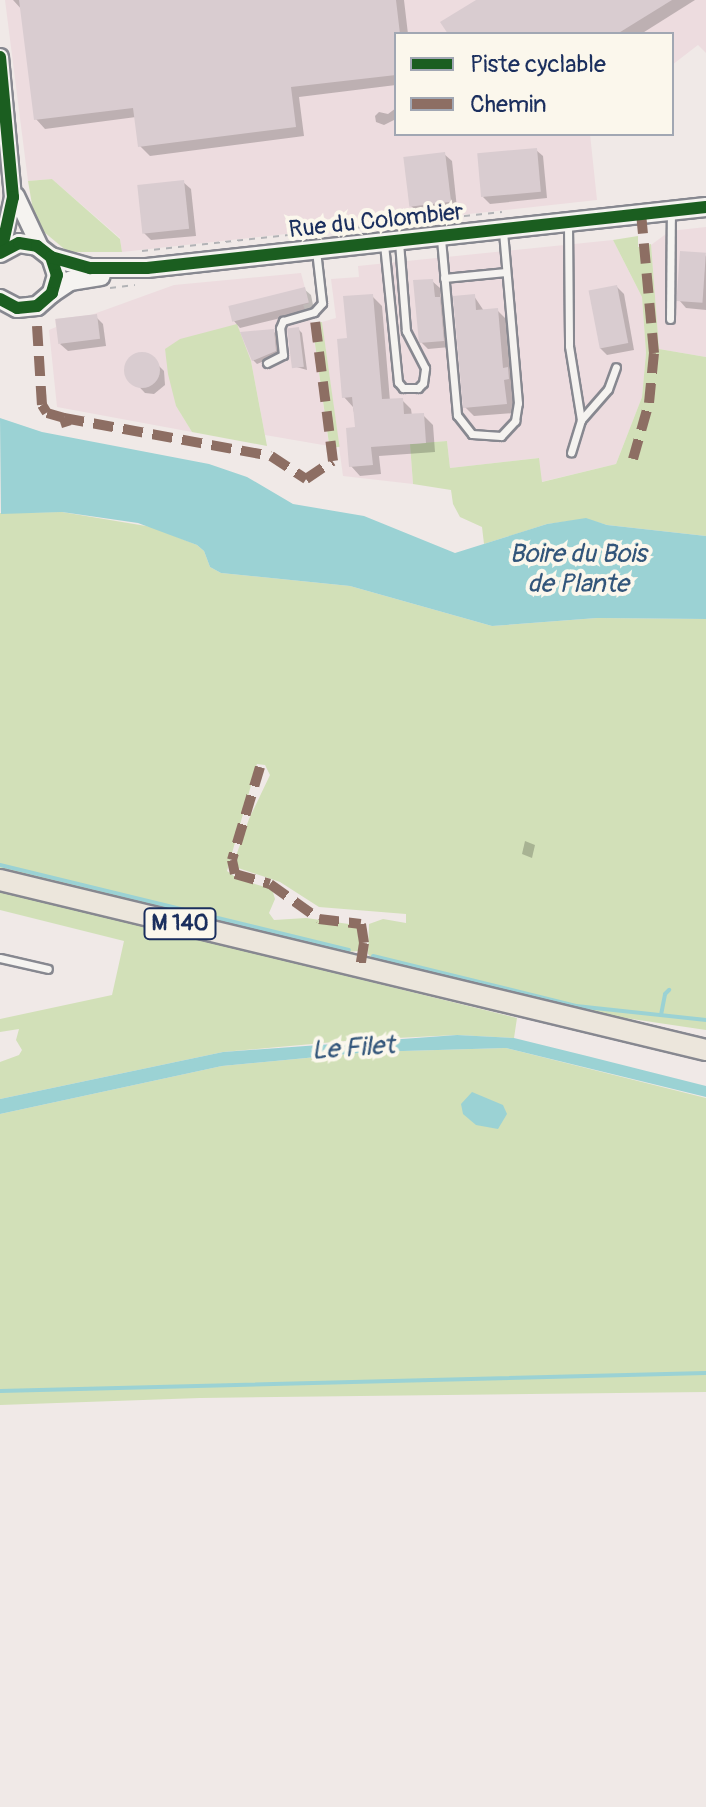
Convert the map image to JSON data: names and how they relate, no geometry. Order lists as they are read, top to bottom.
{
  "streets": {
    "main road": ["Rue du Colombier", "M 140"]
  },
  "water": ["Boire du Bois de Plante", "Le Filet"],
  "legend": ["Piste cyclable", "Chemin"]
}
